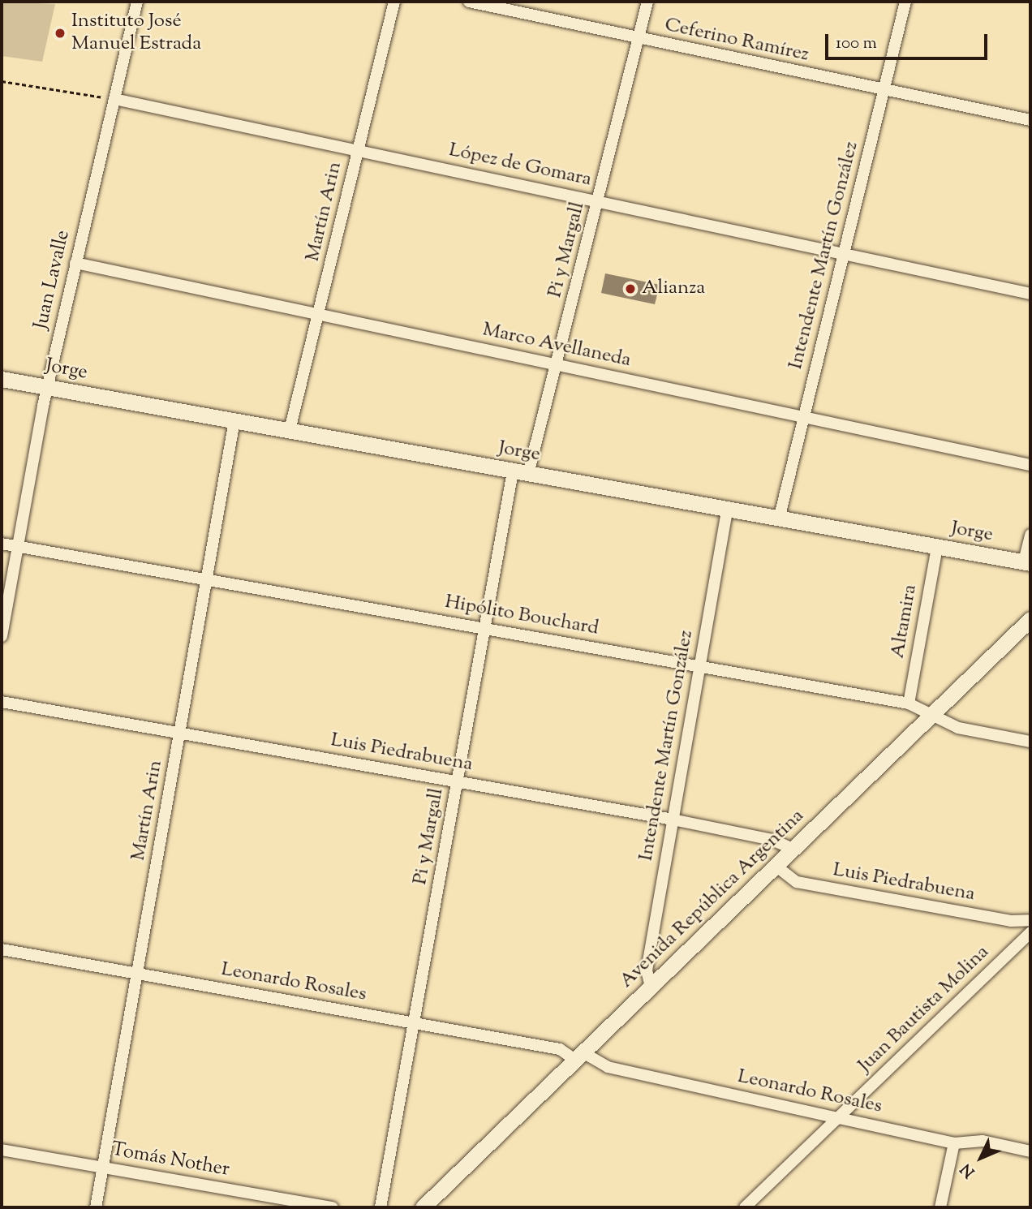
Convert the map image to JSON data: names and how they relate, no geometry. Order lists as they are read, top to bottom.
{
  "streets": {
    "street": [
      "Ceferino Ramírez",
      "López de Gomara",
      "Martín Arin",
      "Pi y Margall",
      "Intendente Martín González",
      "Juan Lavalle",
      "Marco Avellaneda",
      "Jorge",
      "Hipólito Bouchard",
      "Altamira",
      "Luis Piedrabuena",
      "Avenida República Argentina",
      "Leonardo Rosales",
      "Juan Bautista Molina",
      "Tomás Nother"
    ]
  },
  "crossings": [
    ["Ceferino Ramírez", "Pi y Margall"],
    ["Ceferino Ramírez", "Intendente Martín González"],
    ["López de Gomara", "Martín Arin"],
    ["López de Gomara", "Pi y Margall"],
    ["López de Gomara", "Intendente Martín González"],
    ["López de Gomara", "Juan Lavalle"],
    ["Martín Arin", "Marco Avellaneda"],
    ["Martín Arin", "Jorge"],
    ["Martín Arin", "Hipólito Bouchard"],
    ["Martín Arin", "Luis Piedrabuena"],
    ["Martín Arin", "Leonardo Rosales"],
    ["Martín Arin", "Tomás Nother"],
    ["Pi y Margall", "Marco Avellaneda"],
    ["Pi y Margall", "Jorge"],
    ["Pi y Margall", "Hipólito Bouchard"],
    ["Pi y Margall", "Luis Piedrabuena"],
    ["Pi y Margall", "Leonardo Rosales"],
    ["Intendente Martín González", "Marco Avellaneda"],
    ["Intendente Martín González", "Jorge"],
    ["Intendente Martín González", "Hipólito Bouchard"],
    ["Intendente Martín González", "Luis Piedrabuena"],
    ["Intendente Martín González", "Avenida República Argentina"],
    ["Juan Lavalle", "Marco Avellaneda"],
    ["Juan Lavalle", "Jorge"],
    ["Juan Lavalle", "Hipólito Bouchard"],
    ["Jorge", "Altamira"],
    ["Hipólito Bouchard", "Altamira"],
    ["Hipólito Bouchard", "Avenida República Argentina"],
    ["Luis Piedrabuena", "Avenida República Argentina"],
    ["Avenida República Argentina", "Leonardo Rosales"],
    ["Leonardo Rosales", "Juan Bautista Molina"]
  ],
  "places": ["Instituto José Manuel Estrada", "Alianza"],
  "scale_bar": "100 m",
  "north": "bottom left"
}
